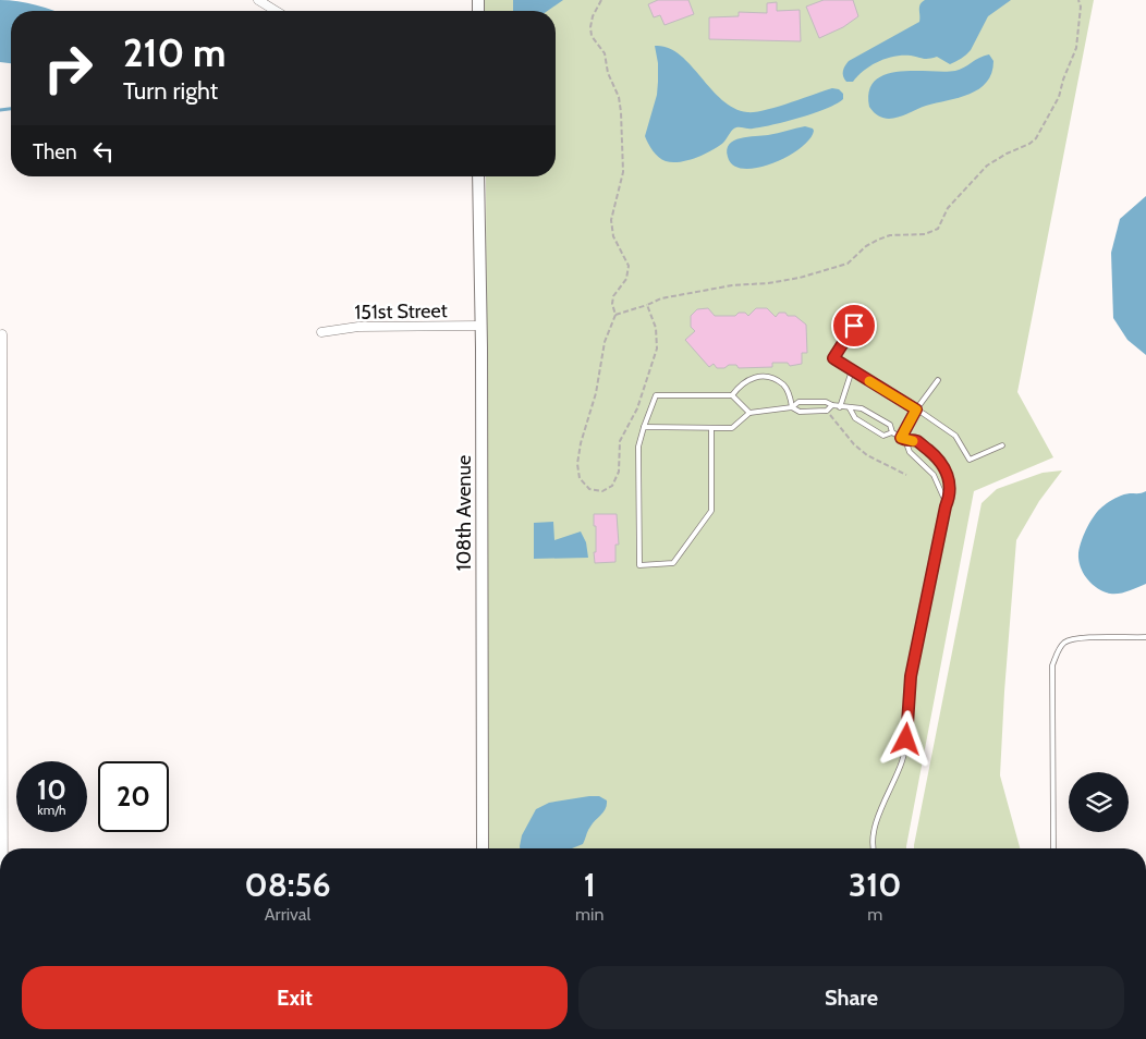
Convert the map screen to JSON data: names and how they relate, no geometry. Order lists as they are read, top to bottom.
{
  "streets": {
    "street": ["151st Street", "108th Avenue"]
  },
  "crossings": [
    ["151st Street", "108th Avenue"]
  ],
  "page": {
    "turn": ["210 m", "Turn right"],
    "then": "Then",
    "speed": "10 km/h",
    "limit": "20",
    "eta": [
      "08:56",
      "Arrival",
      "1",
      "min",
      "310",
      "m"
    ],
    "buttons": ["Exit", "Share"]
  }
}
